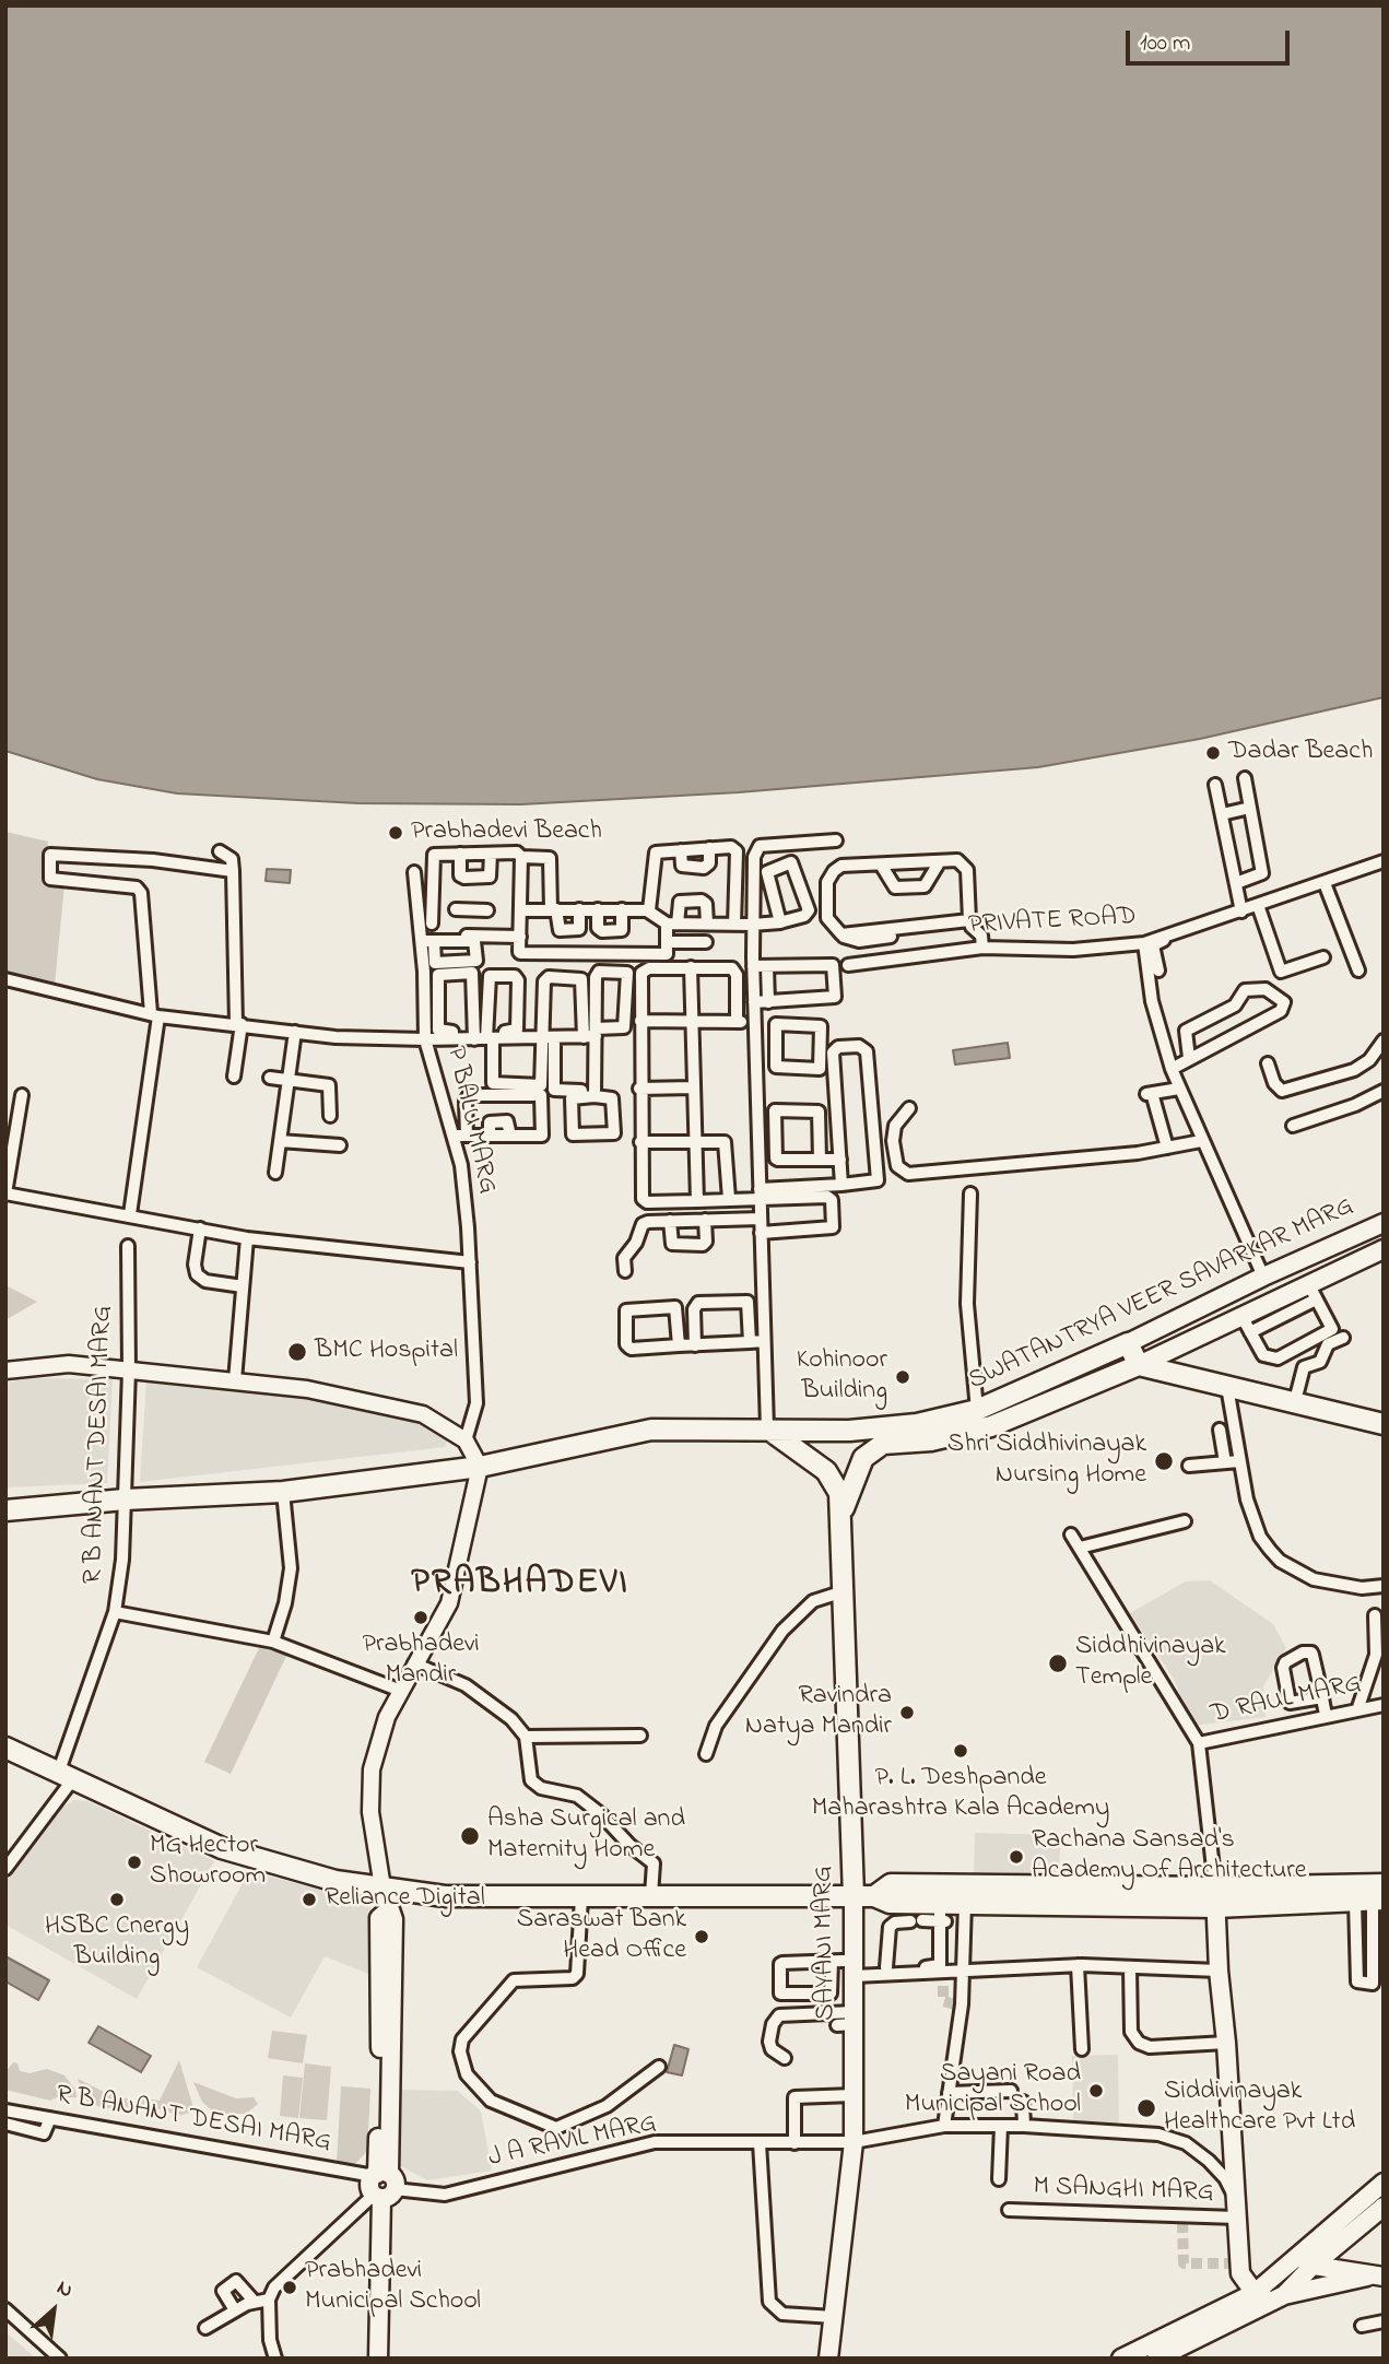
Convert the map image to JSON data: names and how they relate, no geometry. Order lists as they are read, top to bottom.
{
  "streets": {
    "main road": ["SWATANTRYA VEER SAVARKAR MARG", "SAYANI MARG"],
    "street": [
      "PRIVATE ROAD",
      "P BALU MARG",
      "R B ANANT DESAI MARG",
      "D RAUL MARG",
      "J A RAVIL MARG",
      "M SANGHI MARG"
    ]
  },
  "crossings": [
    ["SWATANTRYA VEER SAVARKAR MARG", "R B ANANT DESAI MARG"],
    ["SWATANTRYA VEER SAVARKAR MARG", "SAYANI MARG"],
    ["R B ANANT DESAI MARG", "J A RAVIL MARG"],
    ["SAYANI MARG", "J A RAVIL MARG"],
    ["J A RAVIL MARG", "M SANGHI MARG"]
  ],
  "districts": ["PRABHADEVI"],
  "places": [
    "Dadar Beach",
    "Prabhadevi Beach",
    "BMC Hospital",
    "Kohinoor Building",
    "Shri Siddhivinayak Nursing Home",
    "Prabhadevi Mandir",
    "Siddhivinayak Temple",
    "Ravindra Natya Mandir",
    "P. L. Deshpande Maharashtra Kala Academy",
    "Asha Surgical and Maternity Home",
    "Rachana Sansad's Academy Of Architecture",
    "MG Hector Showroom",
    "HSBC Cnergy Building",
    "Reliance Digital",
    "Saraswat Bank Head Office",
    "Sayani Road Municipal School",
    "Siddivinayak Healthcare Pvt Ltd",
    "Prabhadevi Municipal School"
  ],
  "scale_bar": "100 m",
  "north": "top right"
}
